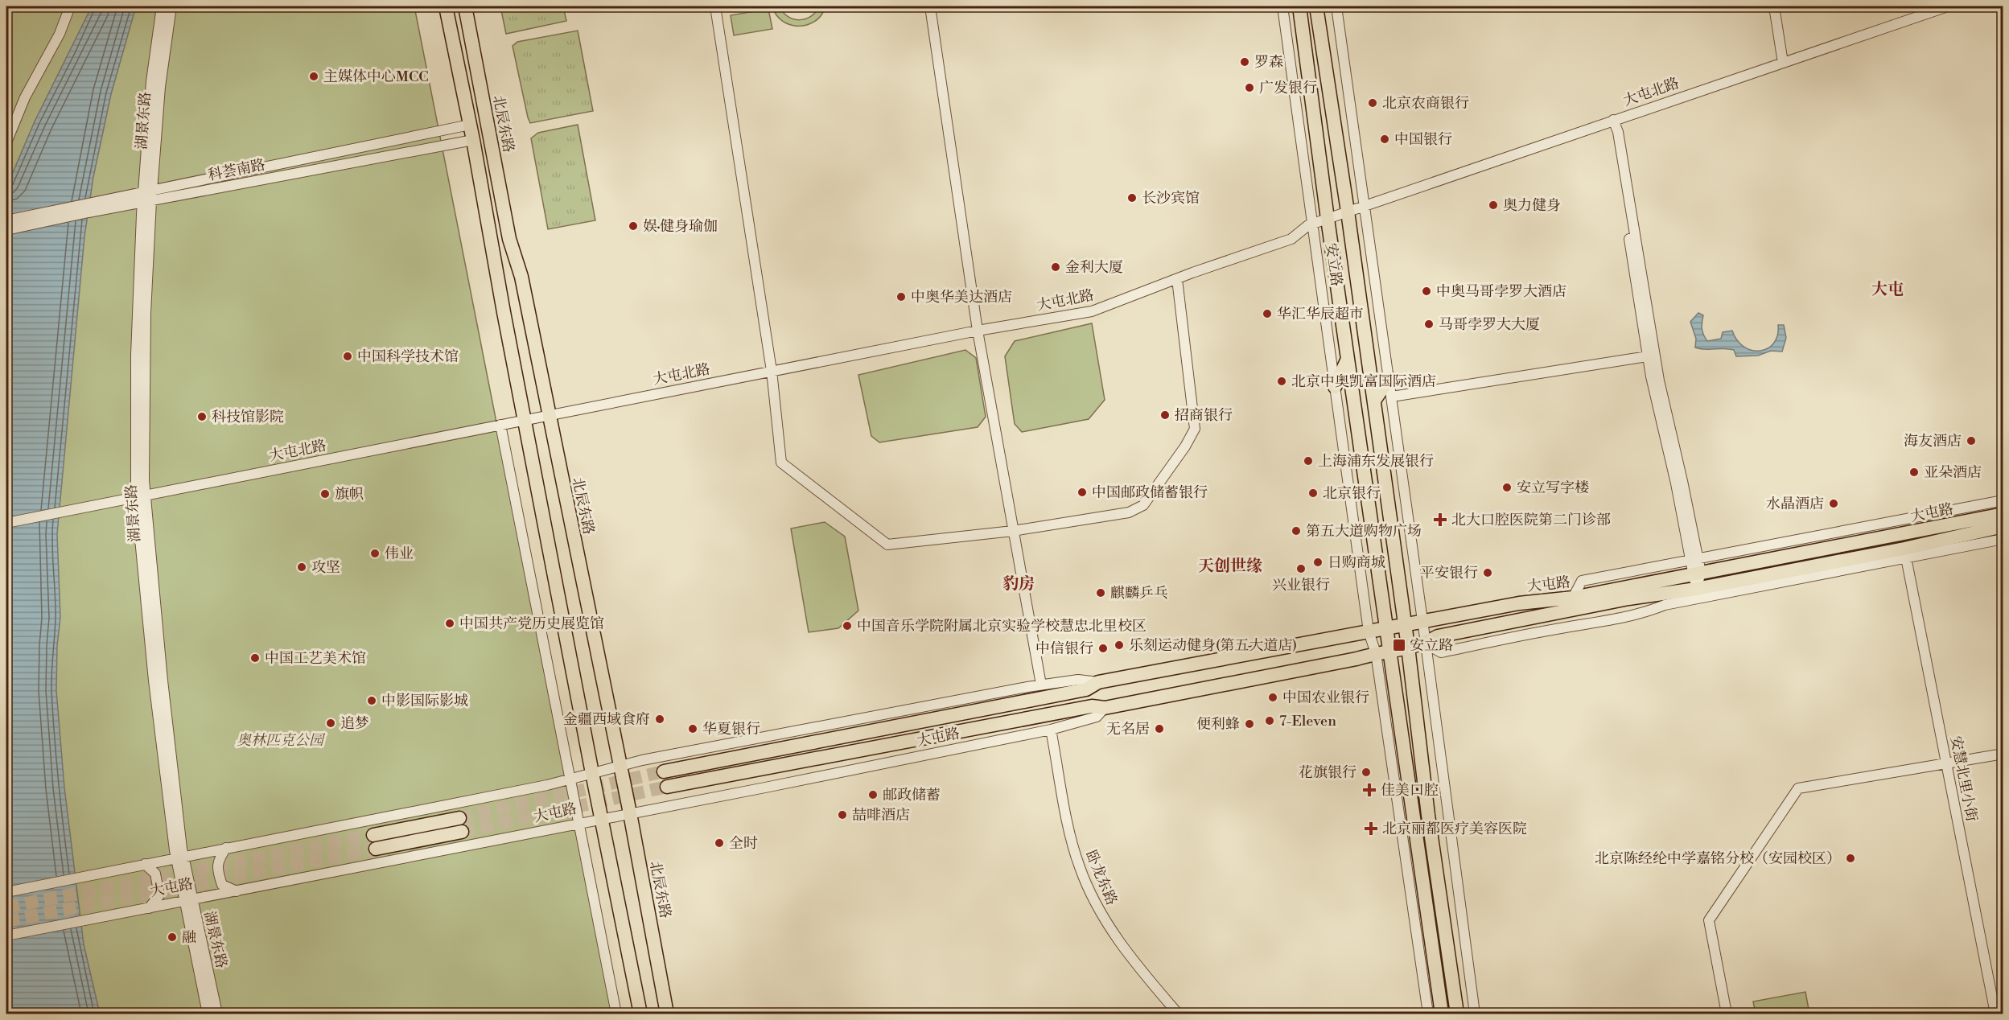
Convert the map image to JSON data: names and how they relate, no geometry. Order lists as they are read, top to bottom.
{
  "streets": {
    "main road": ["北辰东路", "安立路", "大屯路"],
    "street": [
      "大屯北路",
      "湖景东路",
      "科荟南路",
      "安慧北里小街",
      "卧龙东路"
    ]
  },
  "crossings": [
    ["大屯北路", "湖景东路"],
    ["大屯北路", "北辰东路"],
    ["大屯北路", "安立路"],
    ["湖景东路", "科荟南路"],
    ["湖景东路", "大屯路"],
    ["北辰东路", "大屯路"],
    ["安立路", "大屯路"],
    ["大屯路", "安慧北里小街"],
    ["大屯路", "卧龙东路"]
  ],
  "districts": ["大屯", "天创世缘", "豹房"],
  "parks": ["奥林匹克公园"],
  "places": {
    "other": [
      "罗森",
      "主媒体中心MCC",
      "广发银行",
      "北京农商银行",
      "中国银行",
      "长沙宾馆",
      "奥力健身",
      "娱·健身瑜伽",
      "金利大厦",
      "中奥马哥孛罗大酒店",
      "中奥华美达酒店",
      "华汇华辰超市",
      "马哥孛罗大大厦",
      "中国科学技术馆",
      "北京中奥凯富国际酒店",
      "招商银行",
      "科技馆影院",
      "海友酒店",
      "上海浦东发展银行",
      "亚朵酒店",
      "安立写字楼",
      "中国邮政储蓄银行",
      "北京银行",
      "旗帜",
      "水晶酒店",
      "第五大道购物广场",
      "伟业",
      "日购商城",
      "攻坚",
      "兴业银行",
      "平安银行",
      "麒麟乒乓",
      "中国共产党历史展览馆",
      "中国音乐学院附属北京实验学校慧忠北里校区",
      "乐刻运动健身(第五大道店)",
      "中信银行",
      "中国工艺美术馆",
      "中国农业银行",
      "中影国际影城",
      "金疆西域食府",
      "7-Eleven",
      "追梦",
      "便利蜂",
      "华夏银行",
      "无名居",
      "花旗银行",
      "邮政储蓄",
      "喆啡酒店",
      "全时",
      "北京陈经纶中学嘉铭分校（安园校区）",
      "融"
    ],
    "health": ["北大口腔医院第二门诊部", "佳美口腔", "北京丽都医疗美容医院"],
    "transit": ["安立路"]
  }
}
